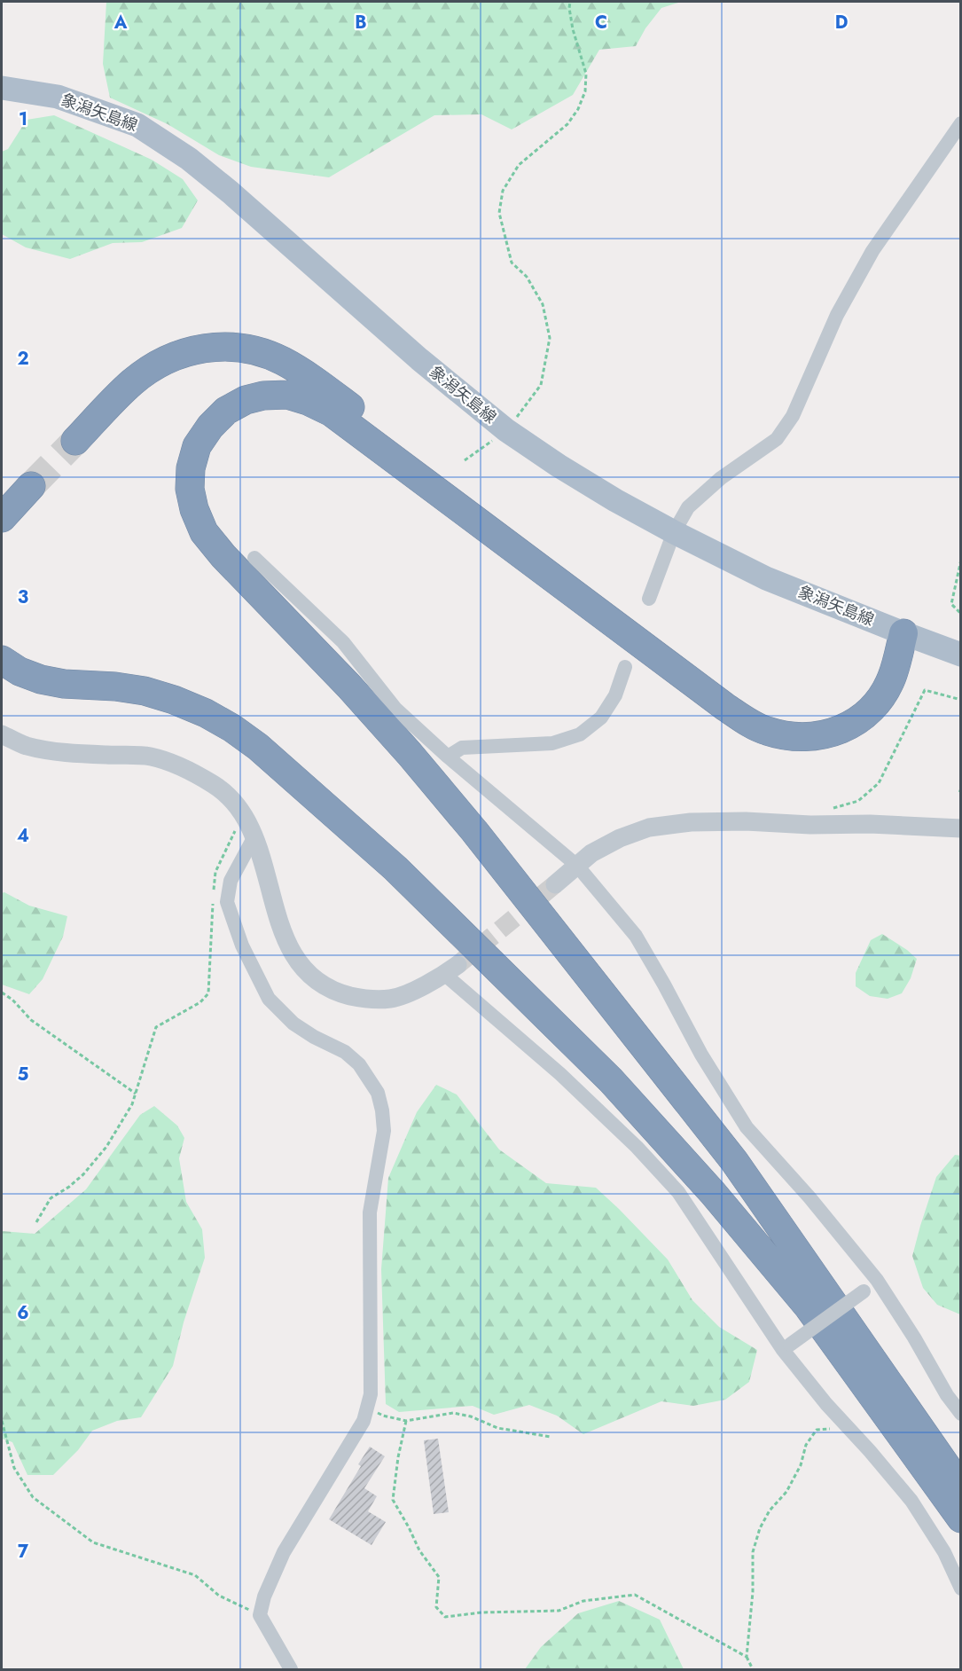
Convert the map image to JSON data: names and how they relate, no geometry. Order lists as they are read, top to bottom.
{
  "streets": {
    "main road": ["象潟矢島線"]
  },
  "grid": {
    "columns": [
      "A",
      "B",
      "C",
      "D"
    ],
    "rows": [
      "1",
      "2",
      "3",
      "4",
      "5",
      "6",
      "7"
    ]
  }
}
